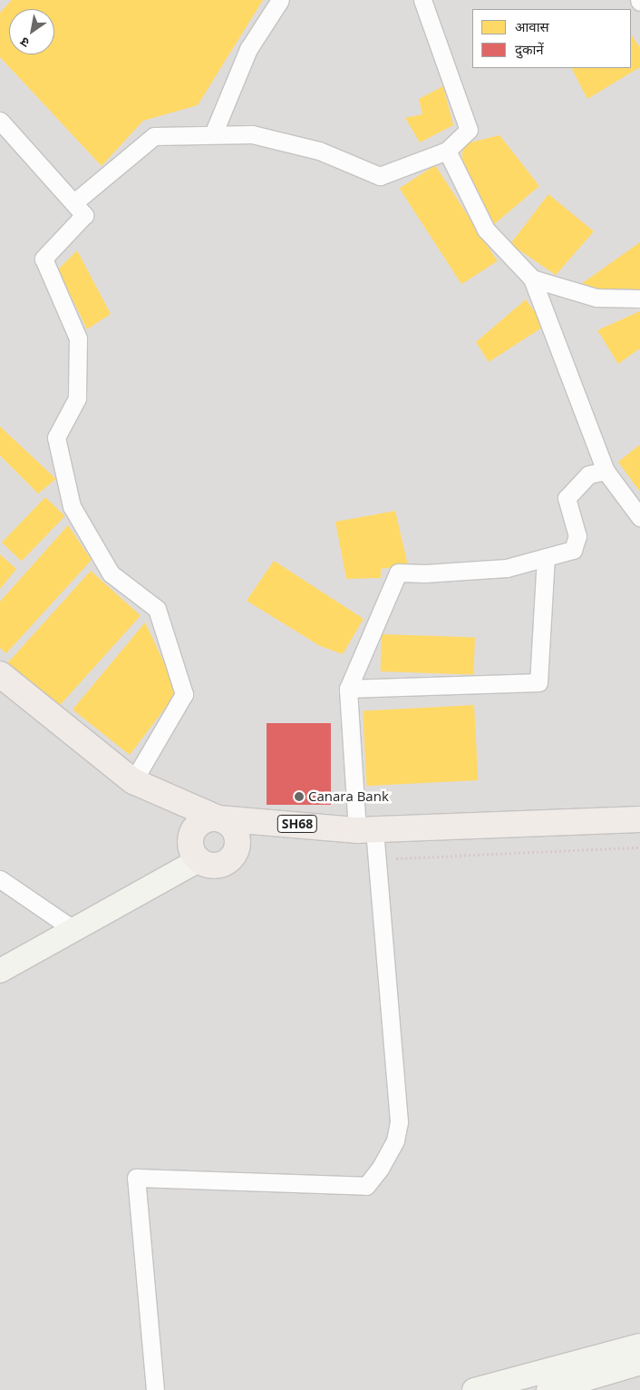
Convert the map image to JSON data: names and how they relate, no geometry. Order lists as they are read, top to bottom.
{
  "streets": {
    "main road": ["SH68"]
  },
  "places": ["Canara Bank"],
  "legend": ["आवास", "दुकानें"],
  "north": "bottom left"
}
